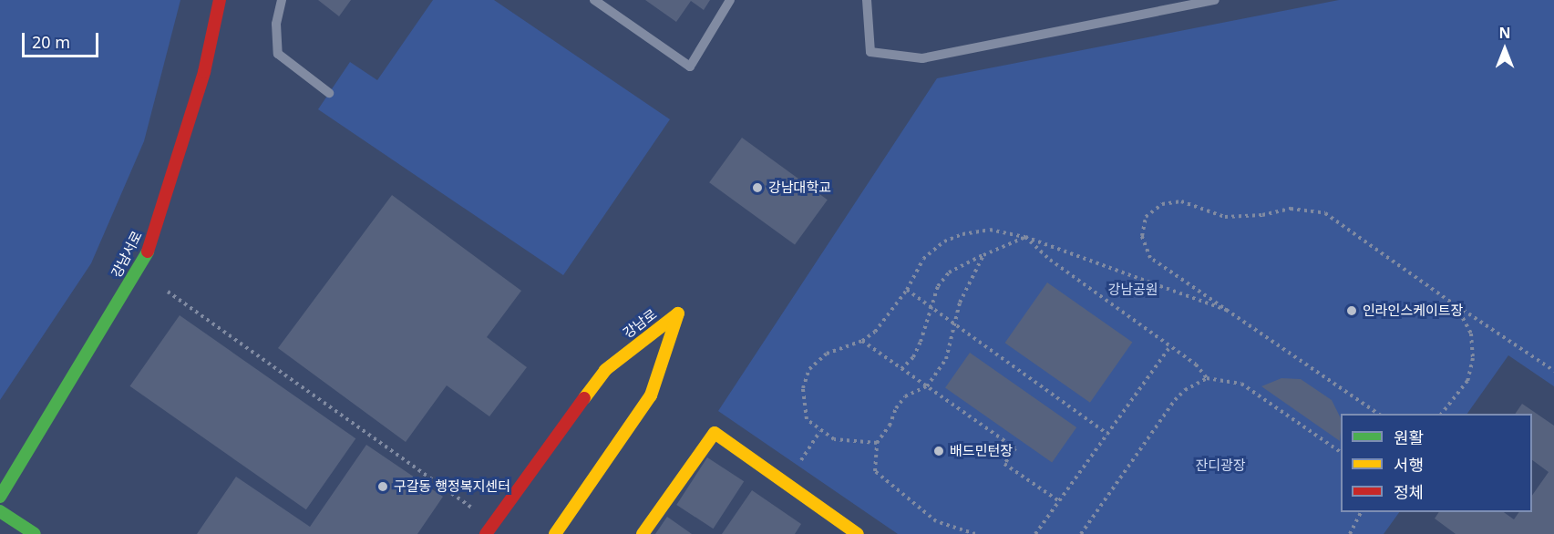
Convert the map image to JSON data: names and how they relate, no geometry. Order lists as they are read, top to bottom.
{
  "streets": {
    "street": ["강남서로", "강남로"]
  },
  "parks": ["강남공원", "잔디광장"],
  "places": [
    "강남대학교",
    "인라인스케이트장",
    "배드민턴장",
    "구갈동 행정복지센터"
  ],
  "legend": ["원활", "서행", "정체"],
  "scale_bar": "20 m",
  "north": "top"
}
